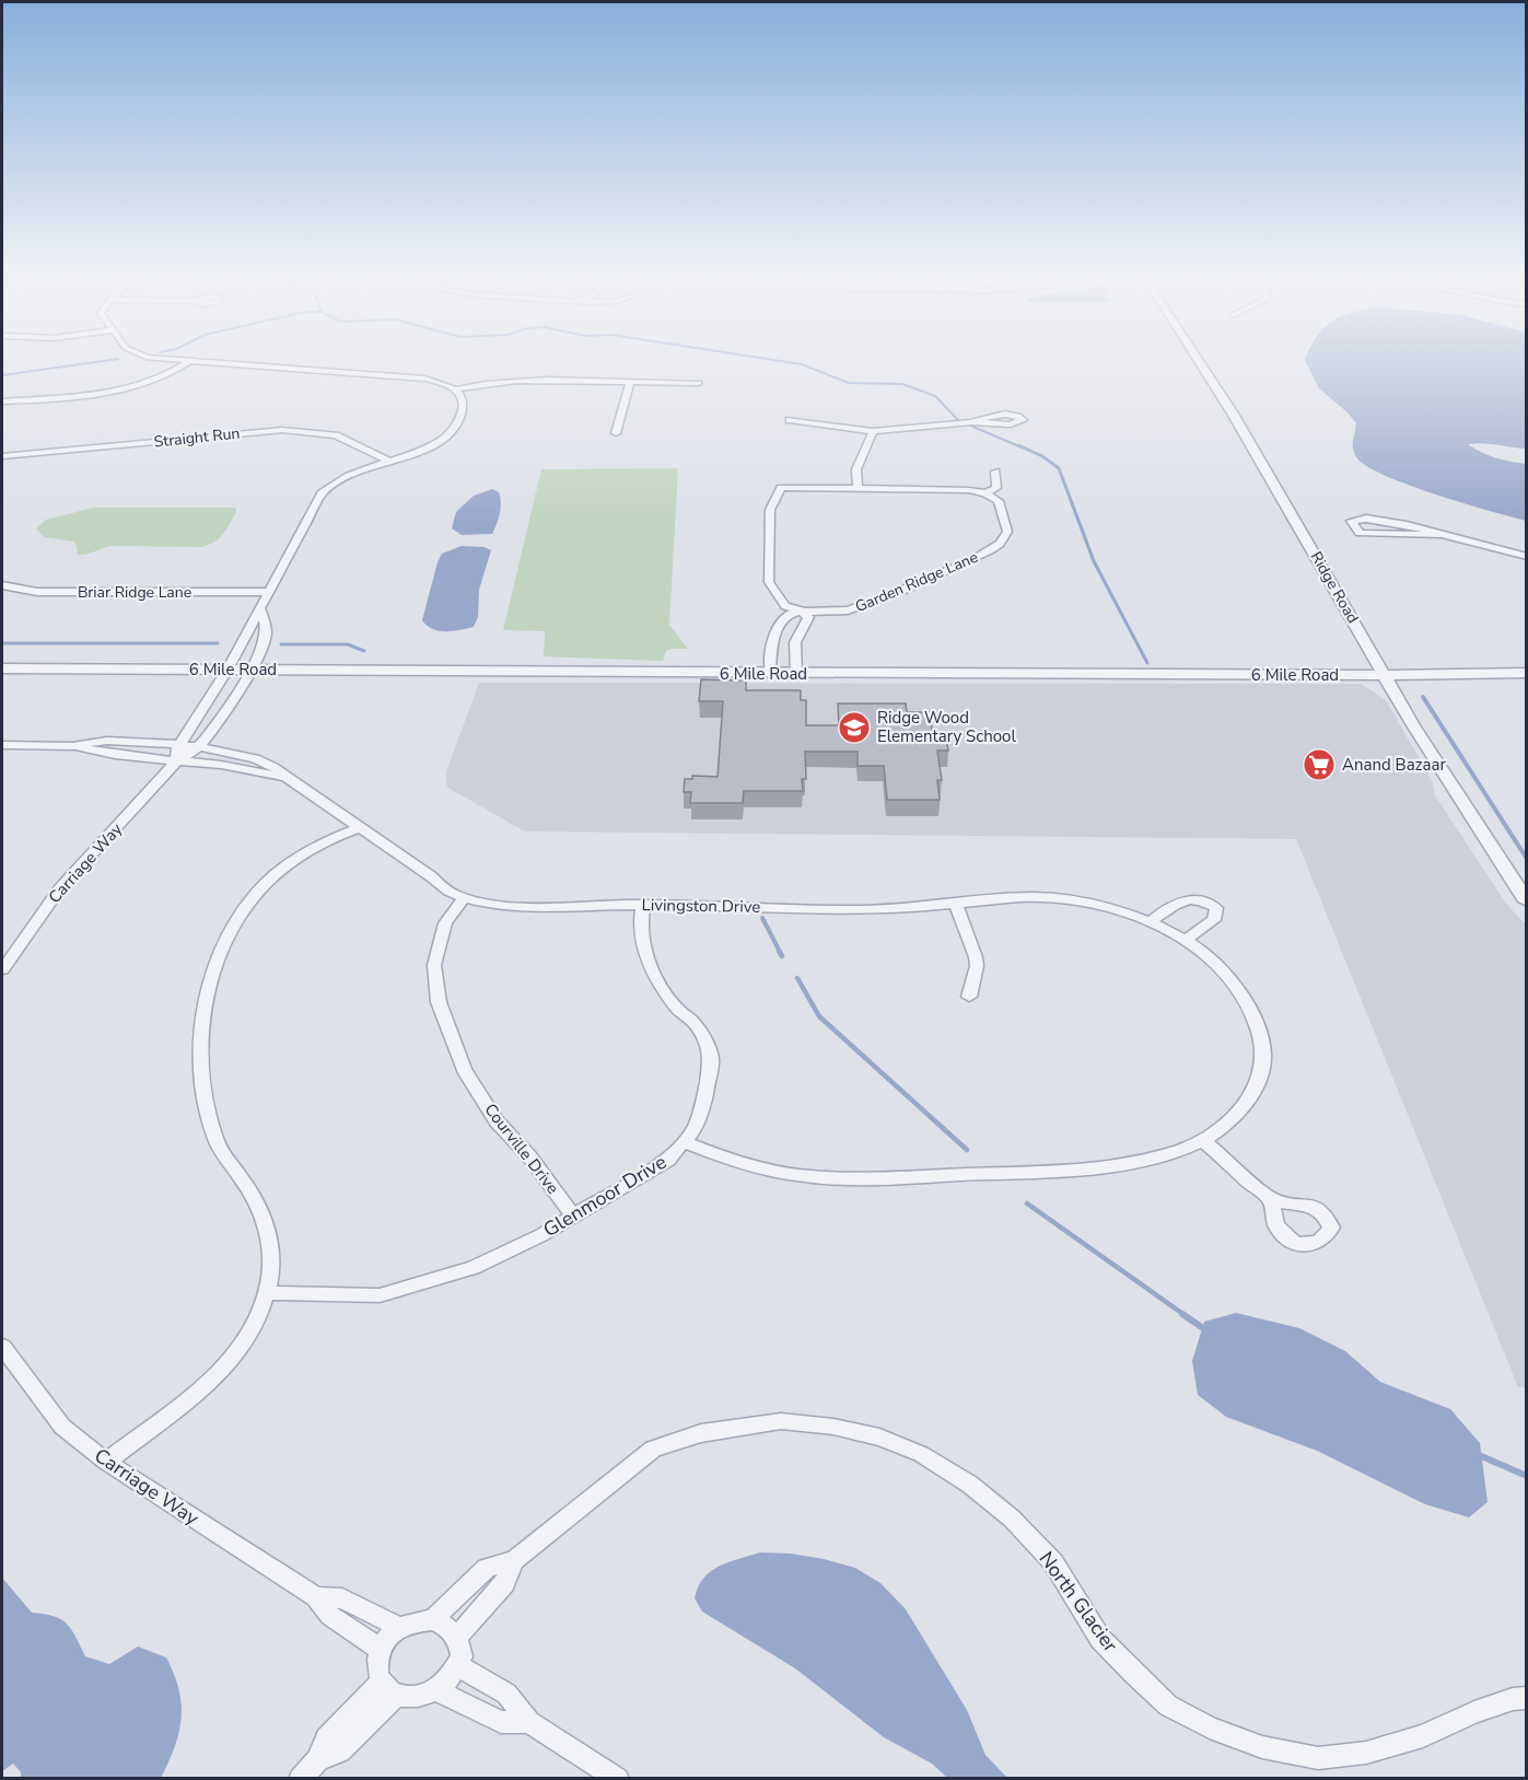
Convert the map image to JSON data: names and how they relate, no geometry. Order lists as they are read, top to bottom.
{
  "streets": {
    "street": [
      "Straight Run",
      "Garden Ridge Lane",
      "Ridge Road",
      "Briar Ridge Lane",
      "6 Mile Road",
      "Carriage Way",
      "Livingston Drive",
      "Courville Drive",
      "Glenmoor Drive",
      "North Glacier"
    ]
  },
  "crossings": [
    ["Straight Run", "Carriage Way"],
    ["Ridge Road", "6 Mile Road"],
    ["Briar Ridge Lane", "Carriage Way"],
    ["6 Mile Road", "Carriage Way"],
    ["Carriage Way", "Livingston Drive"],
    ["Carriage Way", "North Glacier"],
    ["Livingston Drive", "Courville Drive"],
    ["Livingston Drive", "Glenmoor Drive"],
    ["Courville Drive", "Glenmoor Drive"]
  ],
  "places": {
    "school or university": ["Ridge Wood Elementary School"],
    "supermarket": ["Anand Bazaar"]
  }
}
